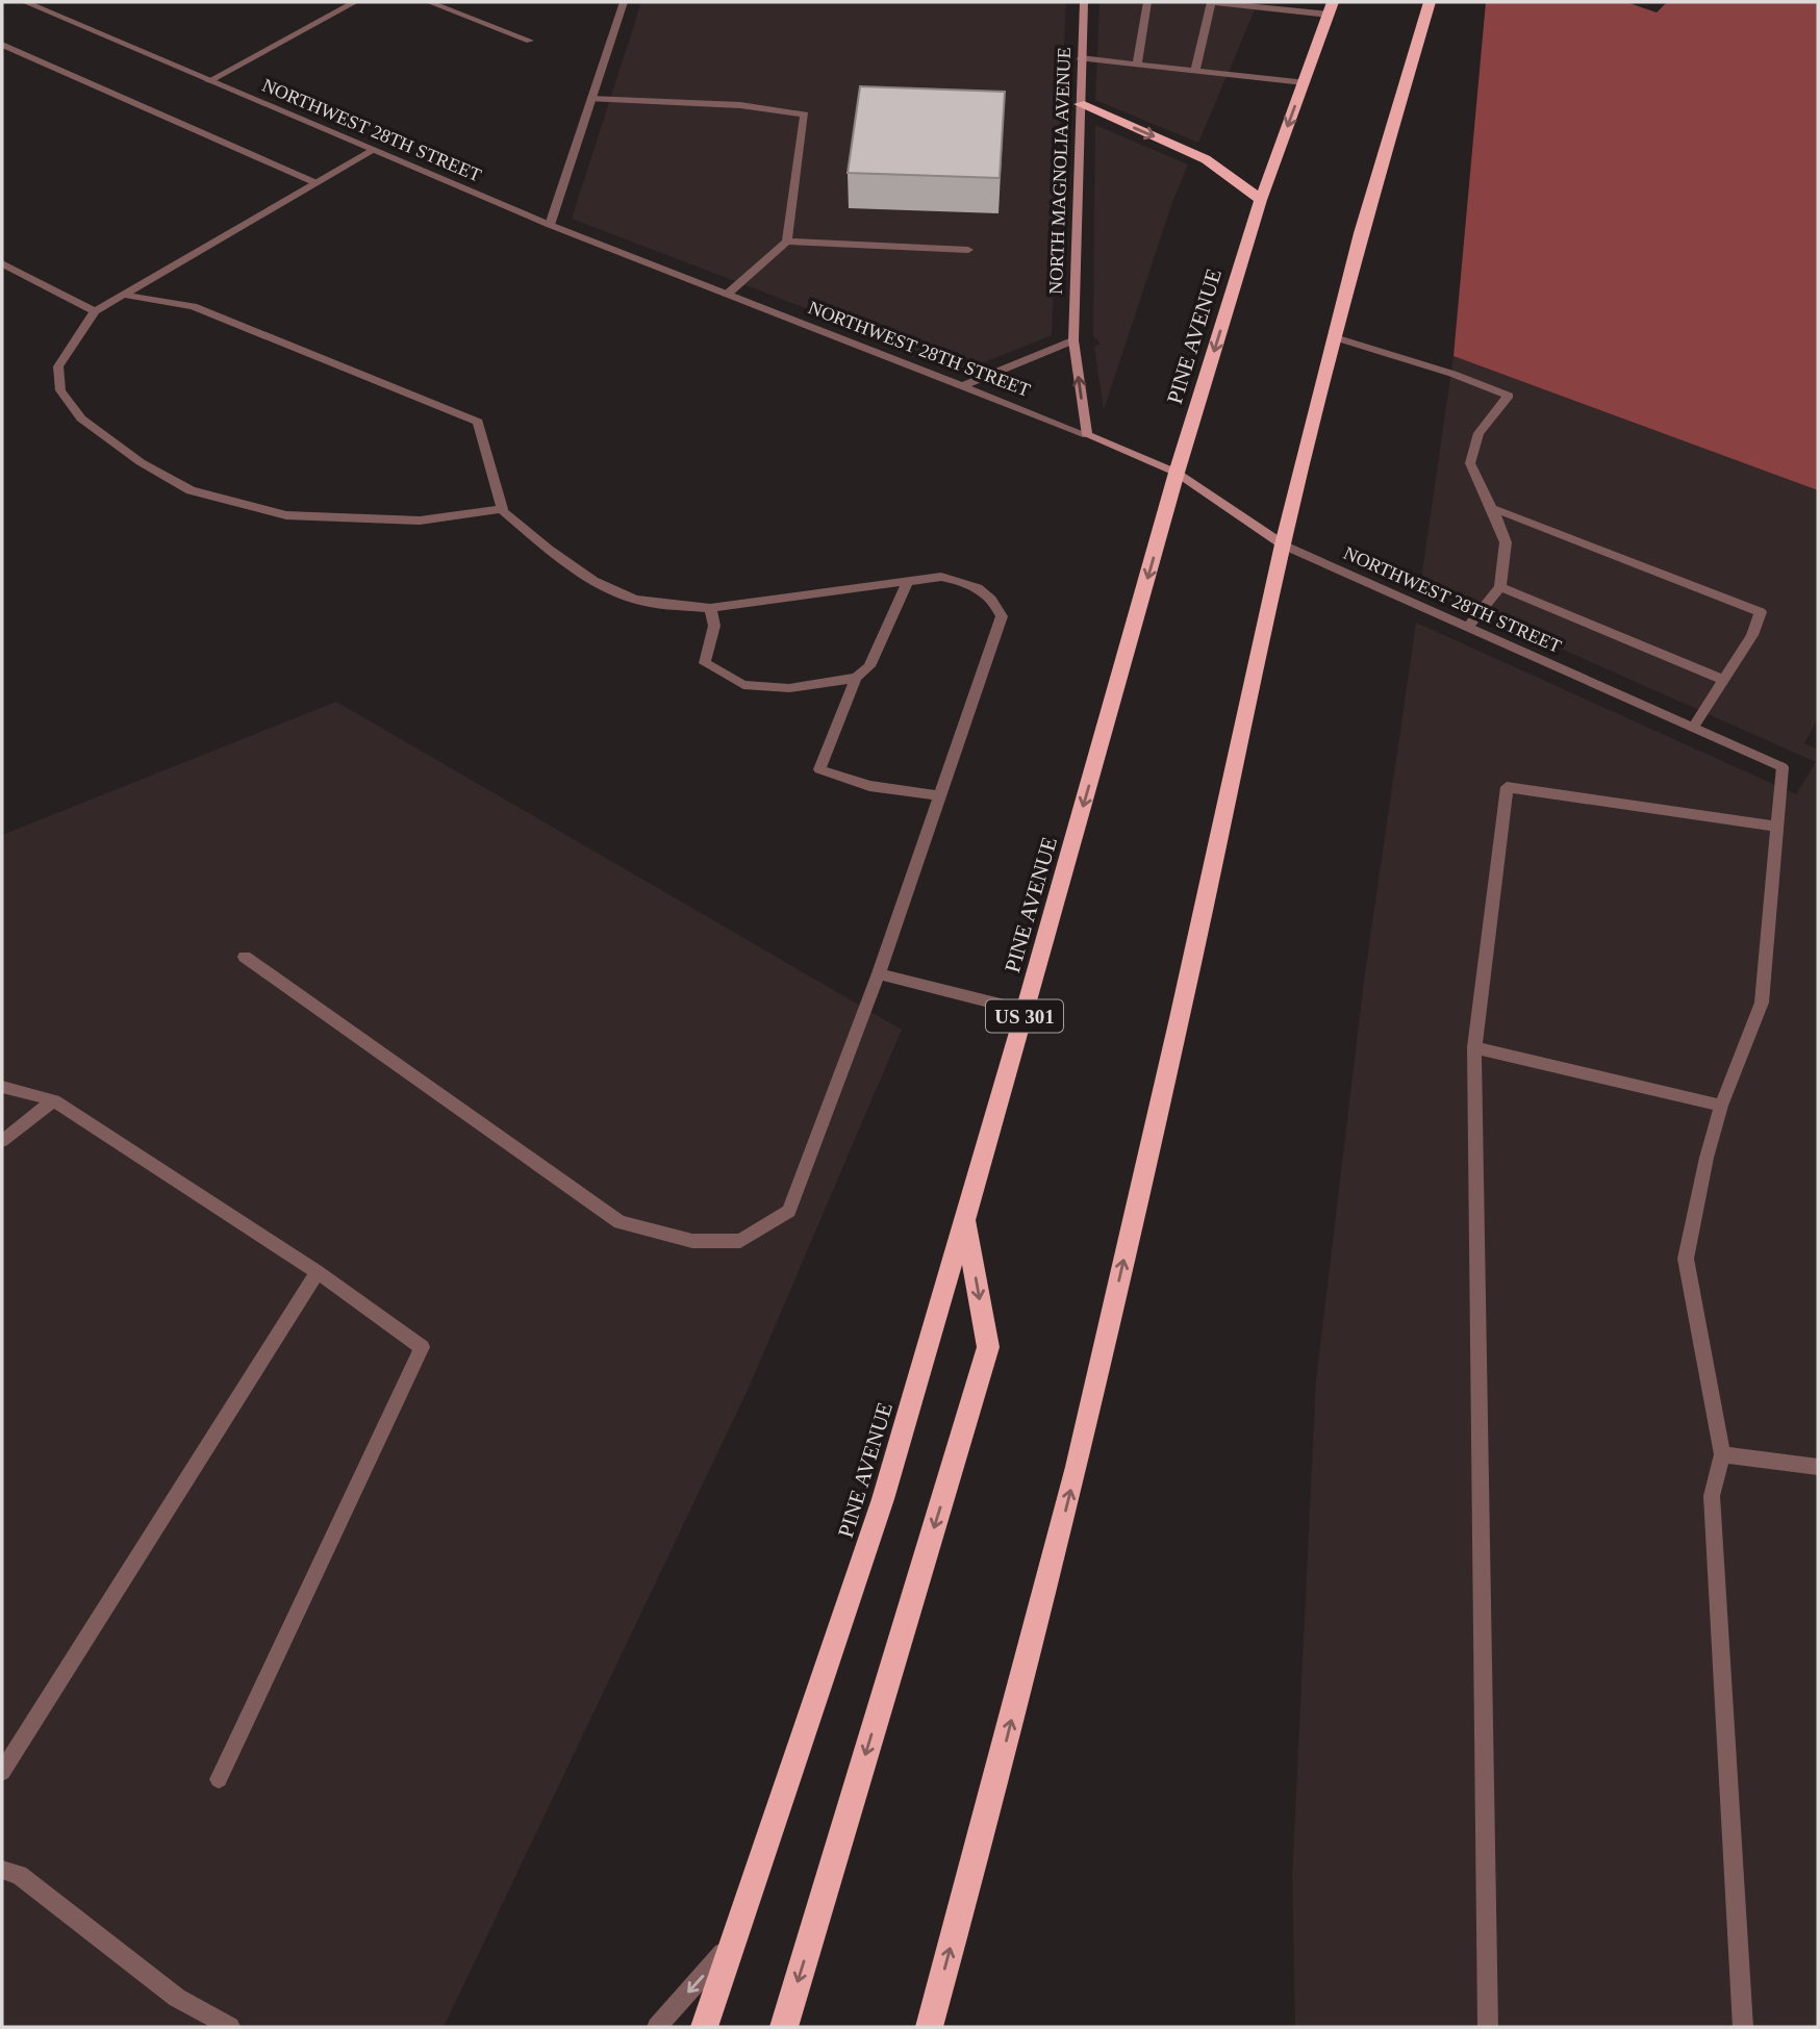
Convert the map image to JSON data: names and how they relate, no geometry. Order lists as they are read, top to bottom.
{
  "streets": {
    "highway": ["PINE AVENUE", "US 301"],
    "main road": ["NORTHWEST 28TH STREET", "NORTH MAGNOLIA AVENUE"]
  },
  "crossings": [
    ["NORTHWEST 28TH STREET", "NORTH MAGNOLIA AVENUE"],
    ["NORTHWEST 28TH STREET", "PINE AVENUE"]
  ]
}
